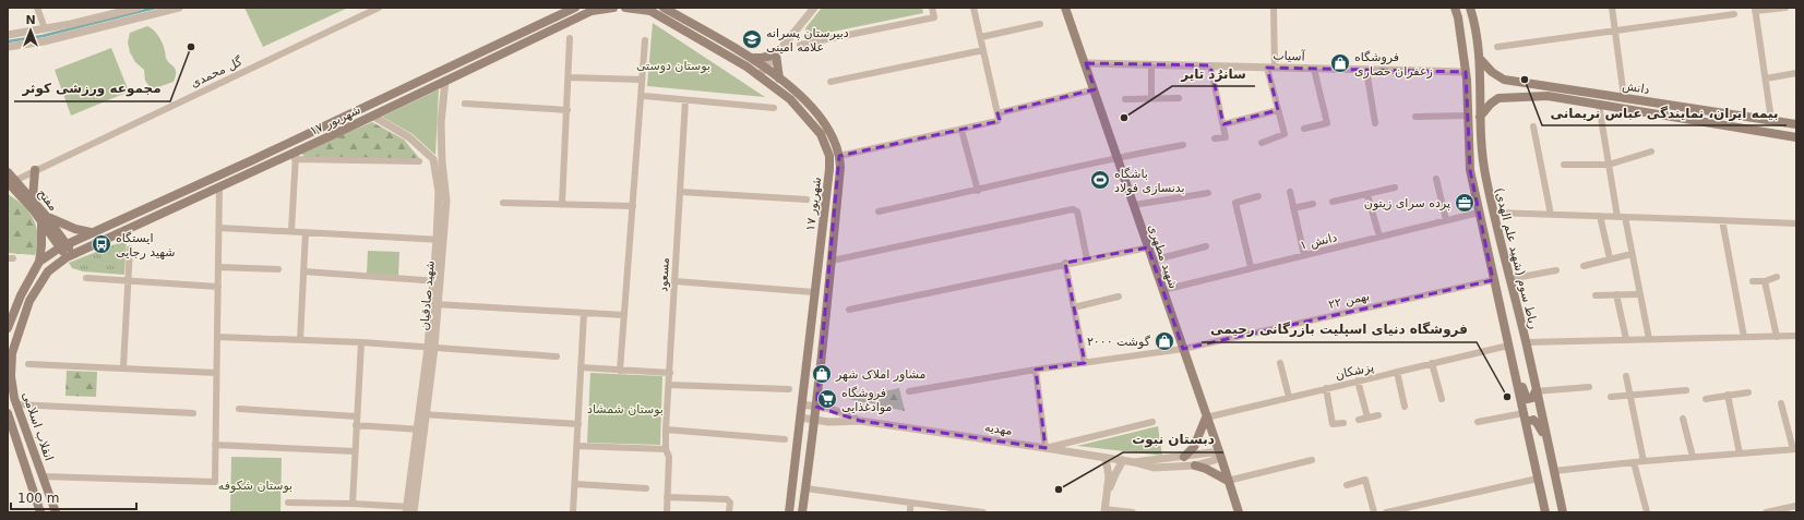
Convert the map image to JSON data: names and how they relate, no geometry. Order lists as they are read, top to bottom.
{
  "streets": {
    "main road": [
      "دانش",
      "۱۷ شهریور",
      "مفتح",
      "شهید مطهری",
      "رباط سوم (شهید علم الهدی)",
      "انقلاب اسلامی"
    ],
    "street": [
      "آسیاب",
      "گل محمدی",
      "دانش ۱",
      "مسعود",
      "شهید صادقیان",
      "۲۲ بهمن",
      "پزشکان",
      "مهدیه"
    ]
  },
  "crossings": [
    ["آسیاب", "شهید مطهری"],
    ["گل محمدی", "مفتح"],
    ["دانش", "رباط سوم (شهید علم الهدی)"],
    ["۱۷ شهریور", "مفتح"],
    ["۱۷ شهریور", "شهید صادقیان"],
    ["۱۷ شهریور", "انقلاب اسلامی"],
    ["۱۷ شهریور", "مهدیه"],
    ["مفتح", "انقلاب اسلامی"],
    ["دانش ۱", "شهید مطهری"],
    ["شهید مطهری", "۲۲ بهمن"],
    ["شهید مطهری", "پزشکان"],
    ["شهید مطهری", "مهدیه"]
  ],
  "parks": ["بوستان دوستی", "بوستان شمشاد", "بوستان شکوفه"],
  "places": {
    "school or university": ["دبیرستان پسرانه علامه امینی"],
    "other": [
      "مجموعه ورزشی کوثر",
      "بیمه ایران، نمایندگی عباس نریمانی",
      "سانرُد تایر",
      "فروشگاه دنیای اسپلیت بازرگانی رحیمی",
      "دبستان نبوت"
    ],
    "shop": ["فروشگاه زعفران حصاری", "گوشت ۲۰۰۰", "مشاور املاک شهر"],
    "sports": ["باشگاه بدنسازی فولاد"],
    "office": ["پرده سرای زیتون"],
    "bus stop": ["ایستگاه شهید رجایی"],
    "supermarket": ["فروشگاه موادغذایی"]
  },
  "scale_bar": "100 m",
  "north": "top"
}
